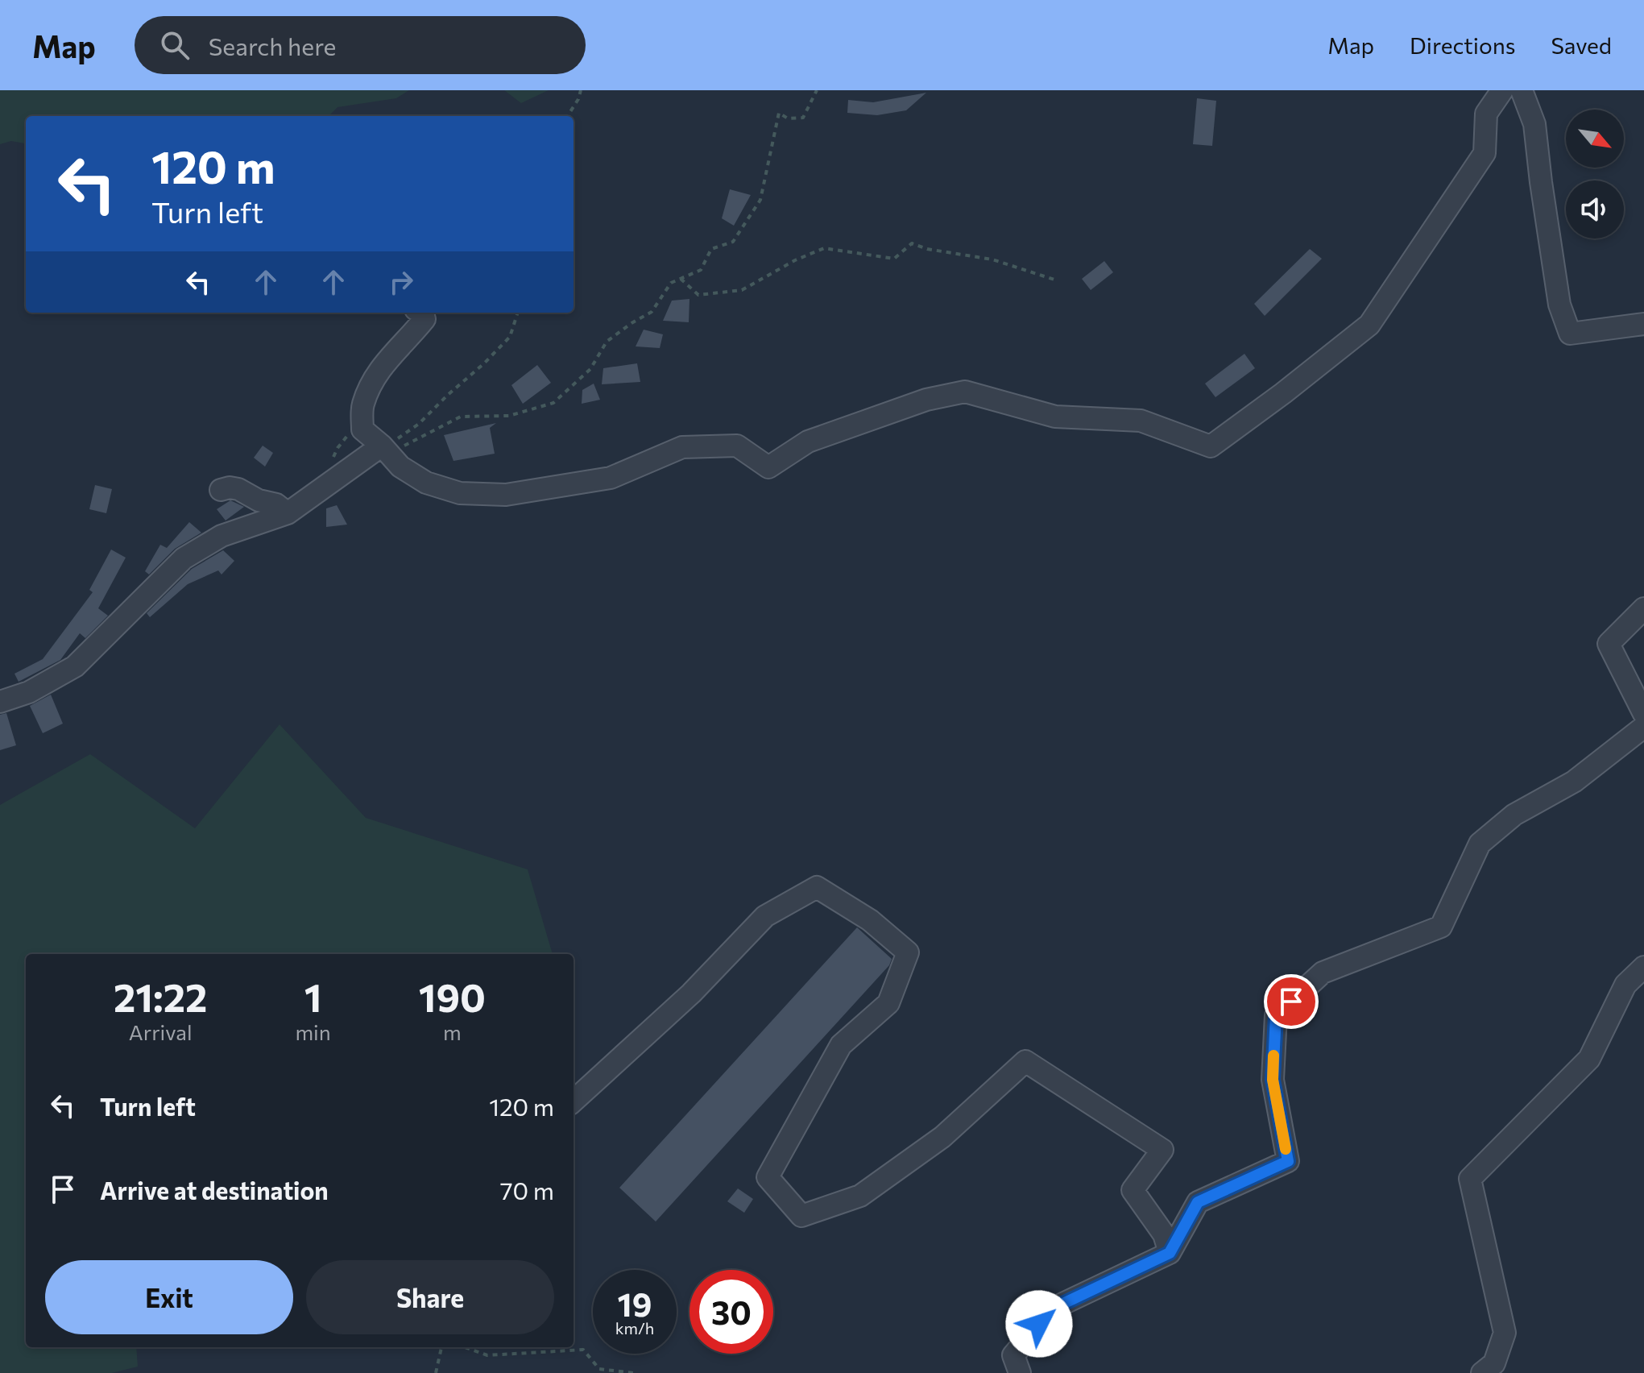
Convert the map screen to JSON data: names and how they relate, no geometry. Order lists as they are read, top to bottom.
{
  "north": "bottom right",
  "page": {
    "header": "Map",
    "search": "Search here",
    "nav": ["Map", "Directions", "Saved"],
    "turn": ["120 m", "Turn left"],
    "eta": [
      "21:22",
      "Arrival",
      "1",
      "min",
      "190",
      "m"
    ],
    "list": [
      {
        "name": "Turn left",
        "value": "120 m"
      },
      {
        "name": "Arrive at destination",
        "value": "70 m"
      }
    ],
    "buttons": ["Exit", "Share"],
    "speed": "19 km/h",
    "limit": "30"
  }
}
